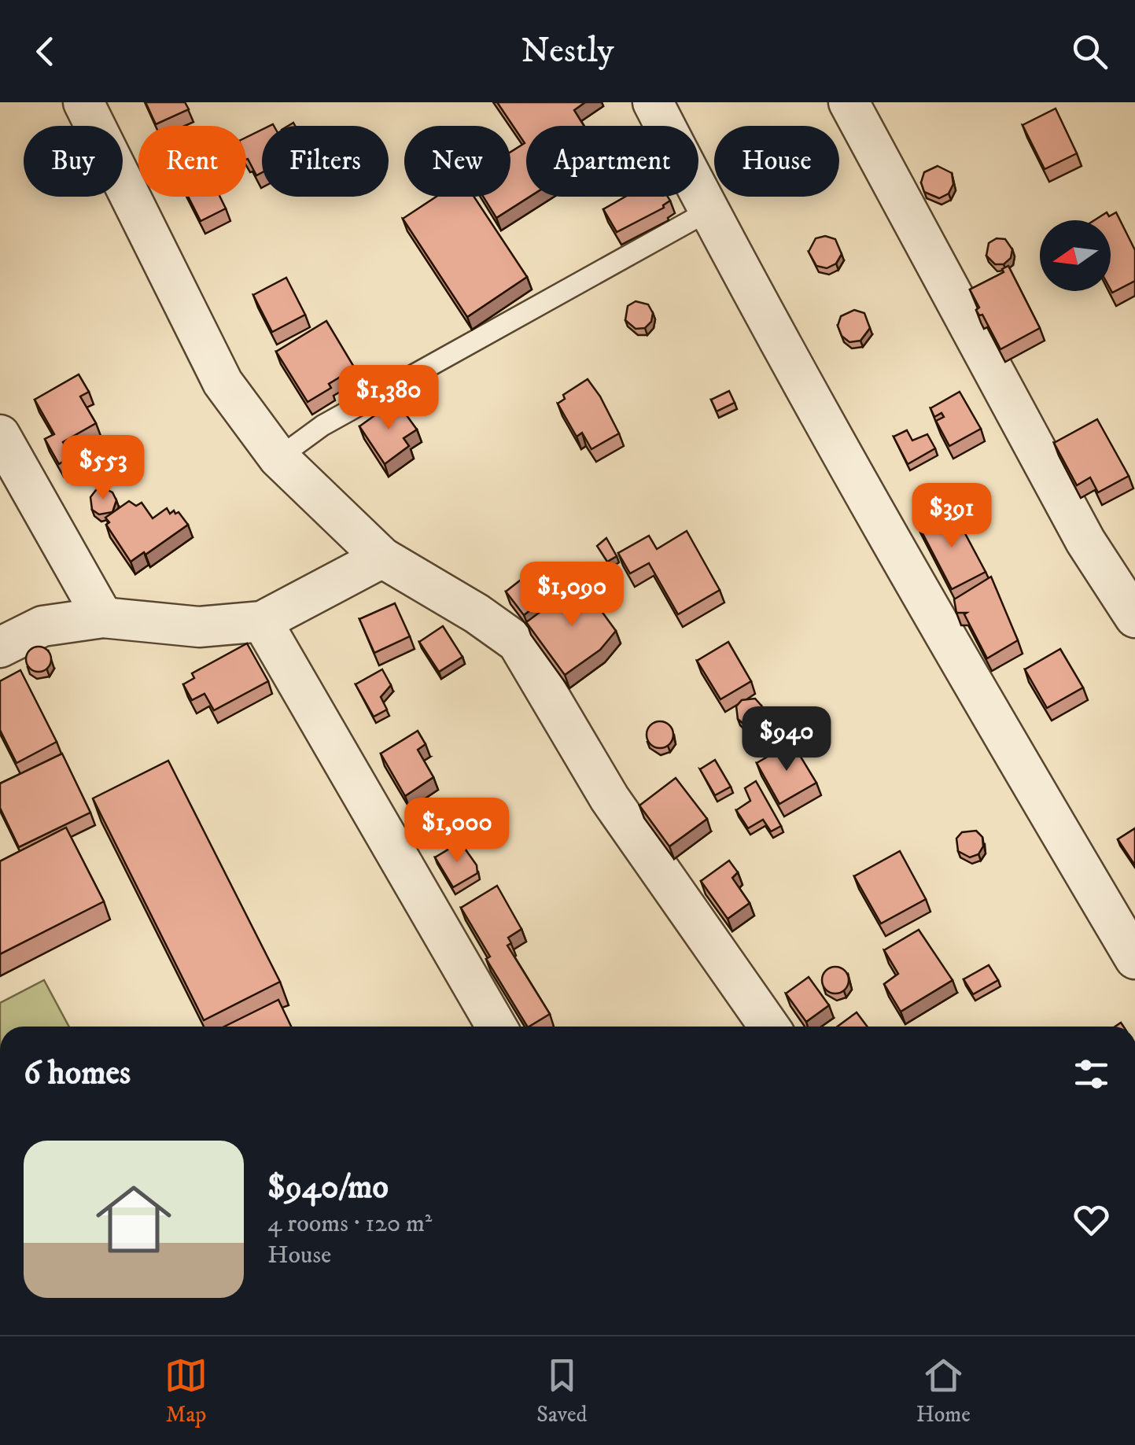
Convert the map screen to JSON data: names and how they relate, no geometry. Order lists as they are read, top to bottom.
{
  "north": "left",
  "page": {
    "header": "Nestly",
    "chip": [
      "Buy",
      "Rent",
      "Filters",
      "New",
      "Apartment",
      "House"
    ],
    "price": [
      "$1,380",
      "$553",
      "$391",
      "$1,090",
      "$940",
      "$1,000"
    ],
    "heading": "6 homes",
    "list": [
      {
        "name": "$940/mo",
        "note": "4 rooms · 120 m² · House"
      }
    ],
    "tabs": ["Map", "Saved", "Home"]
  }
}
